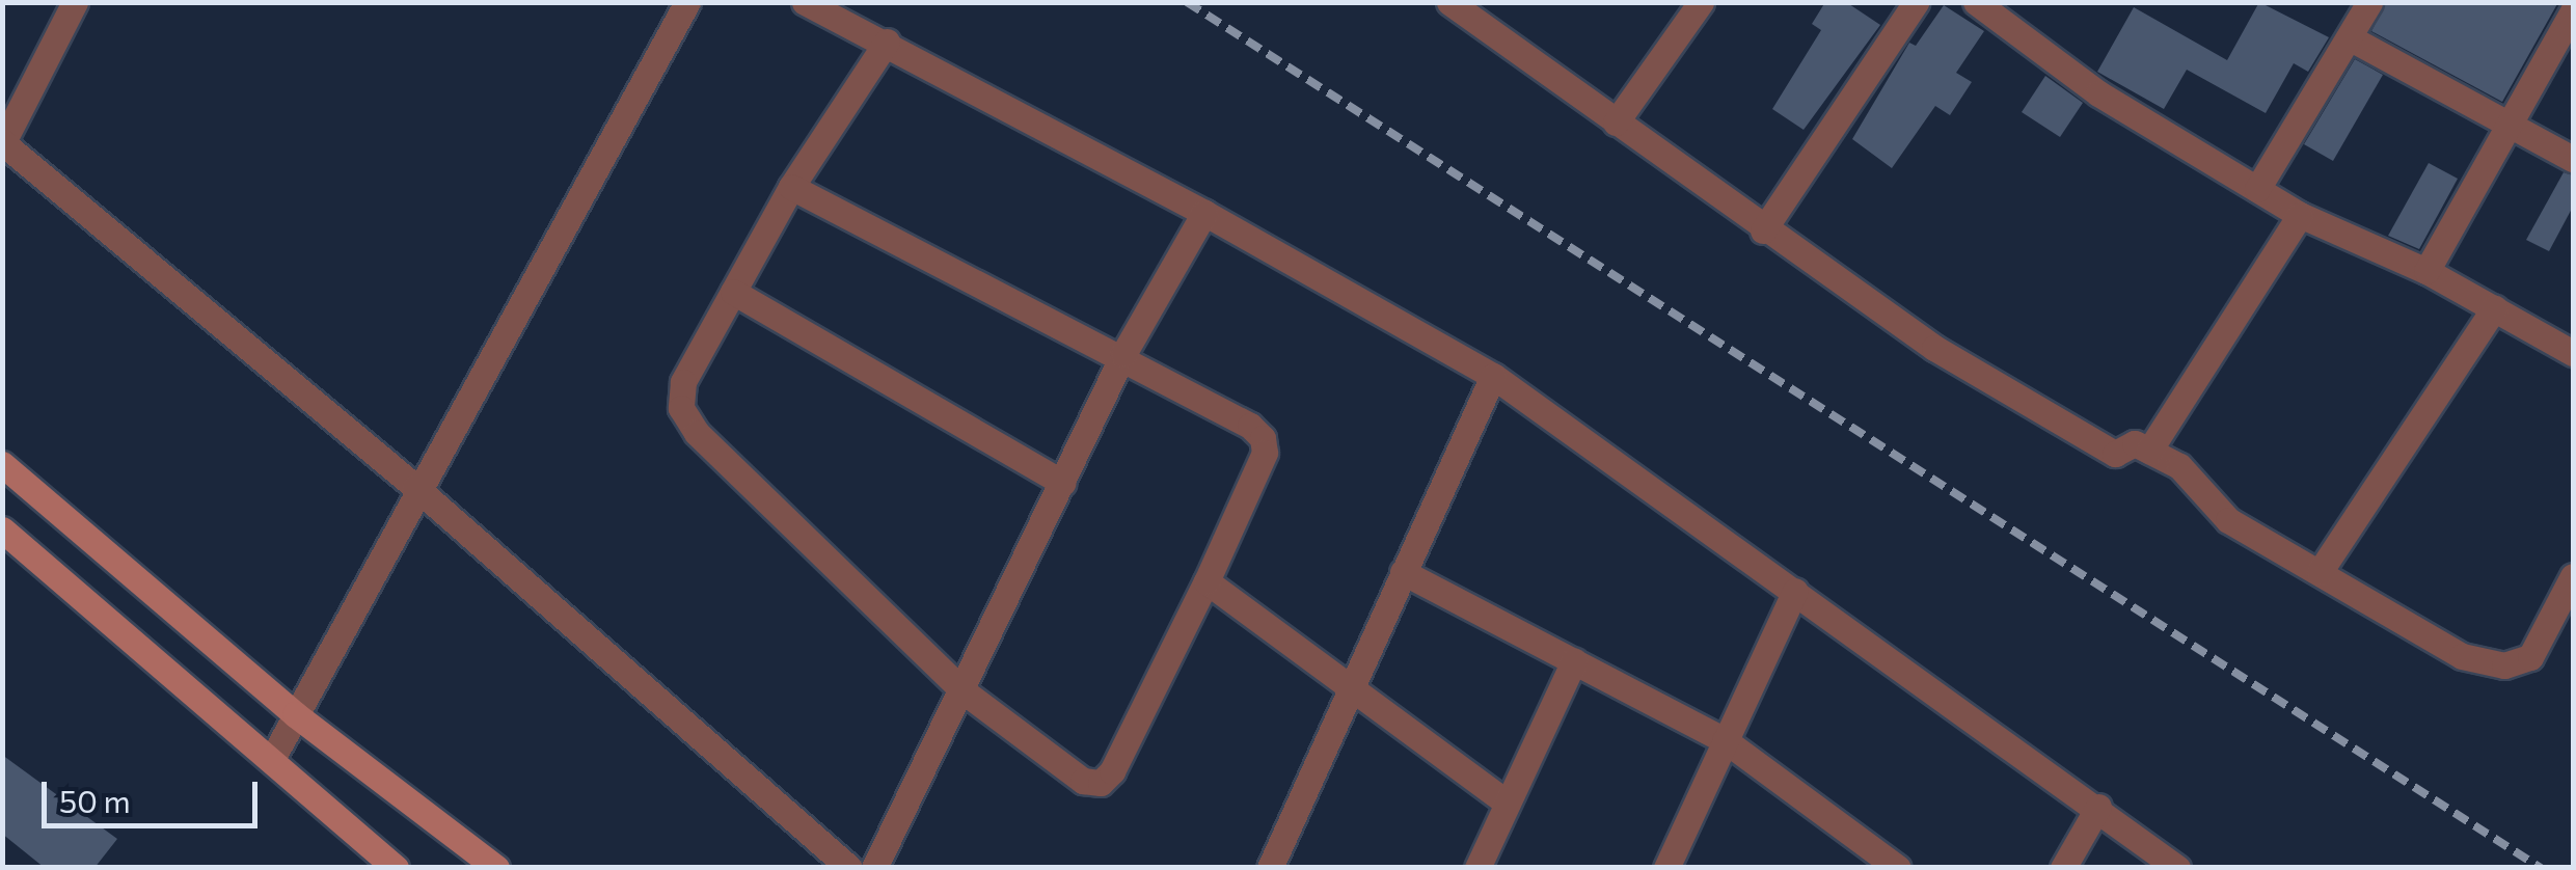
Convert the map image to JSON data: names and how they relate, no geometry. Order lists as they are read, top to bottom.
{
  "scale_bar": "50 m"
}
